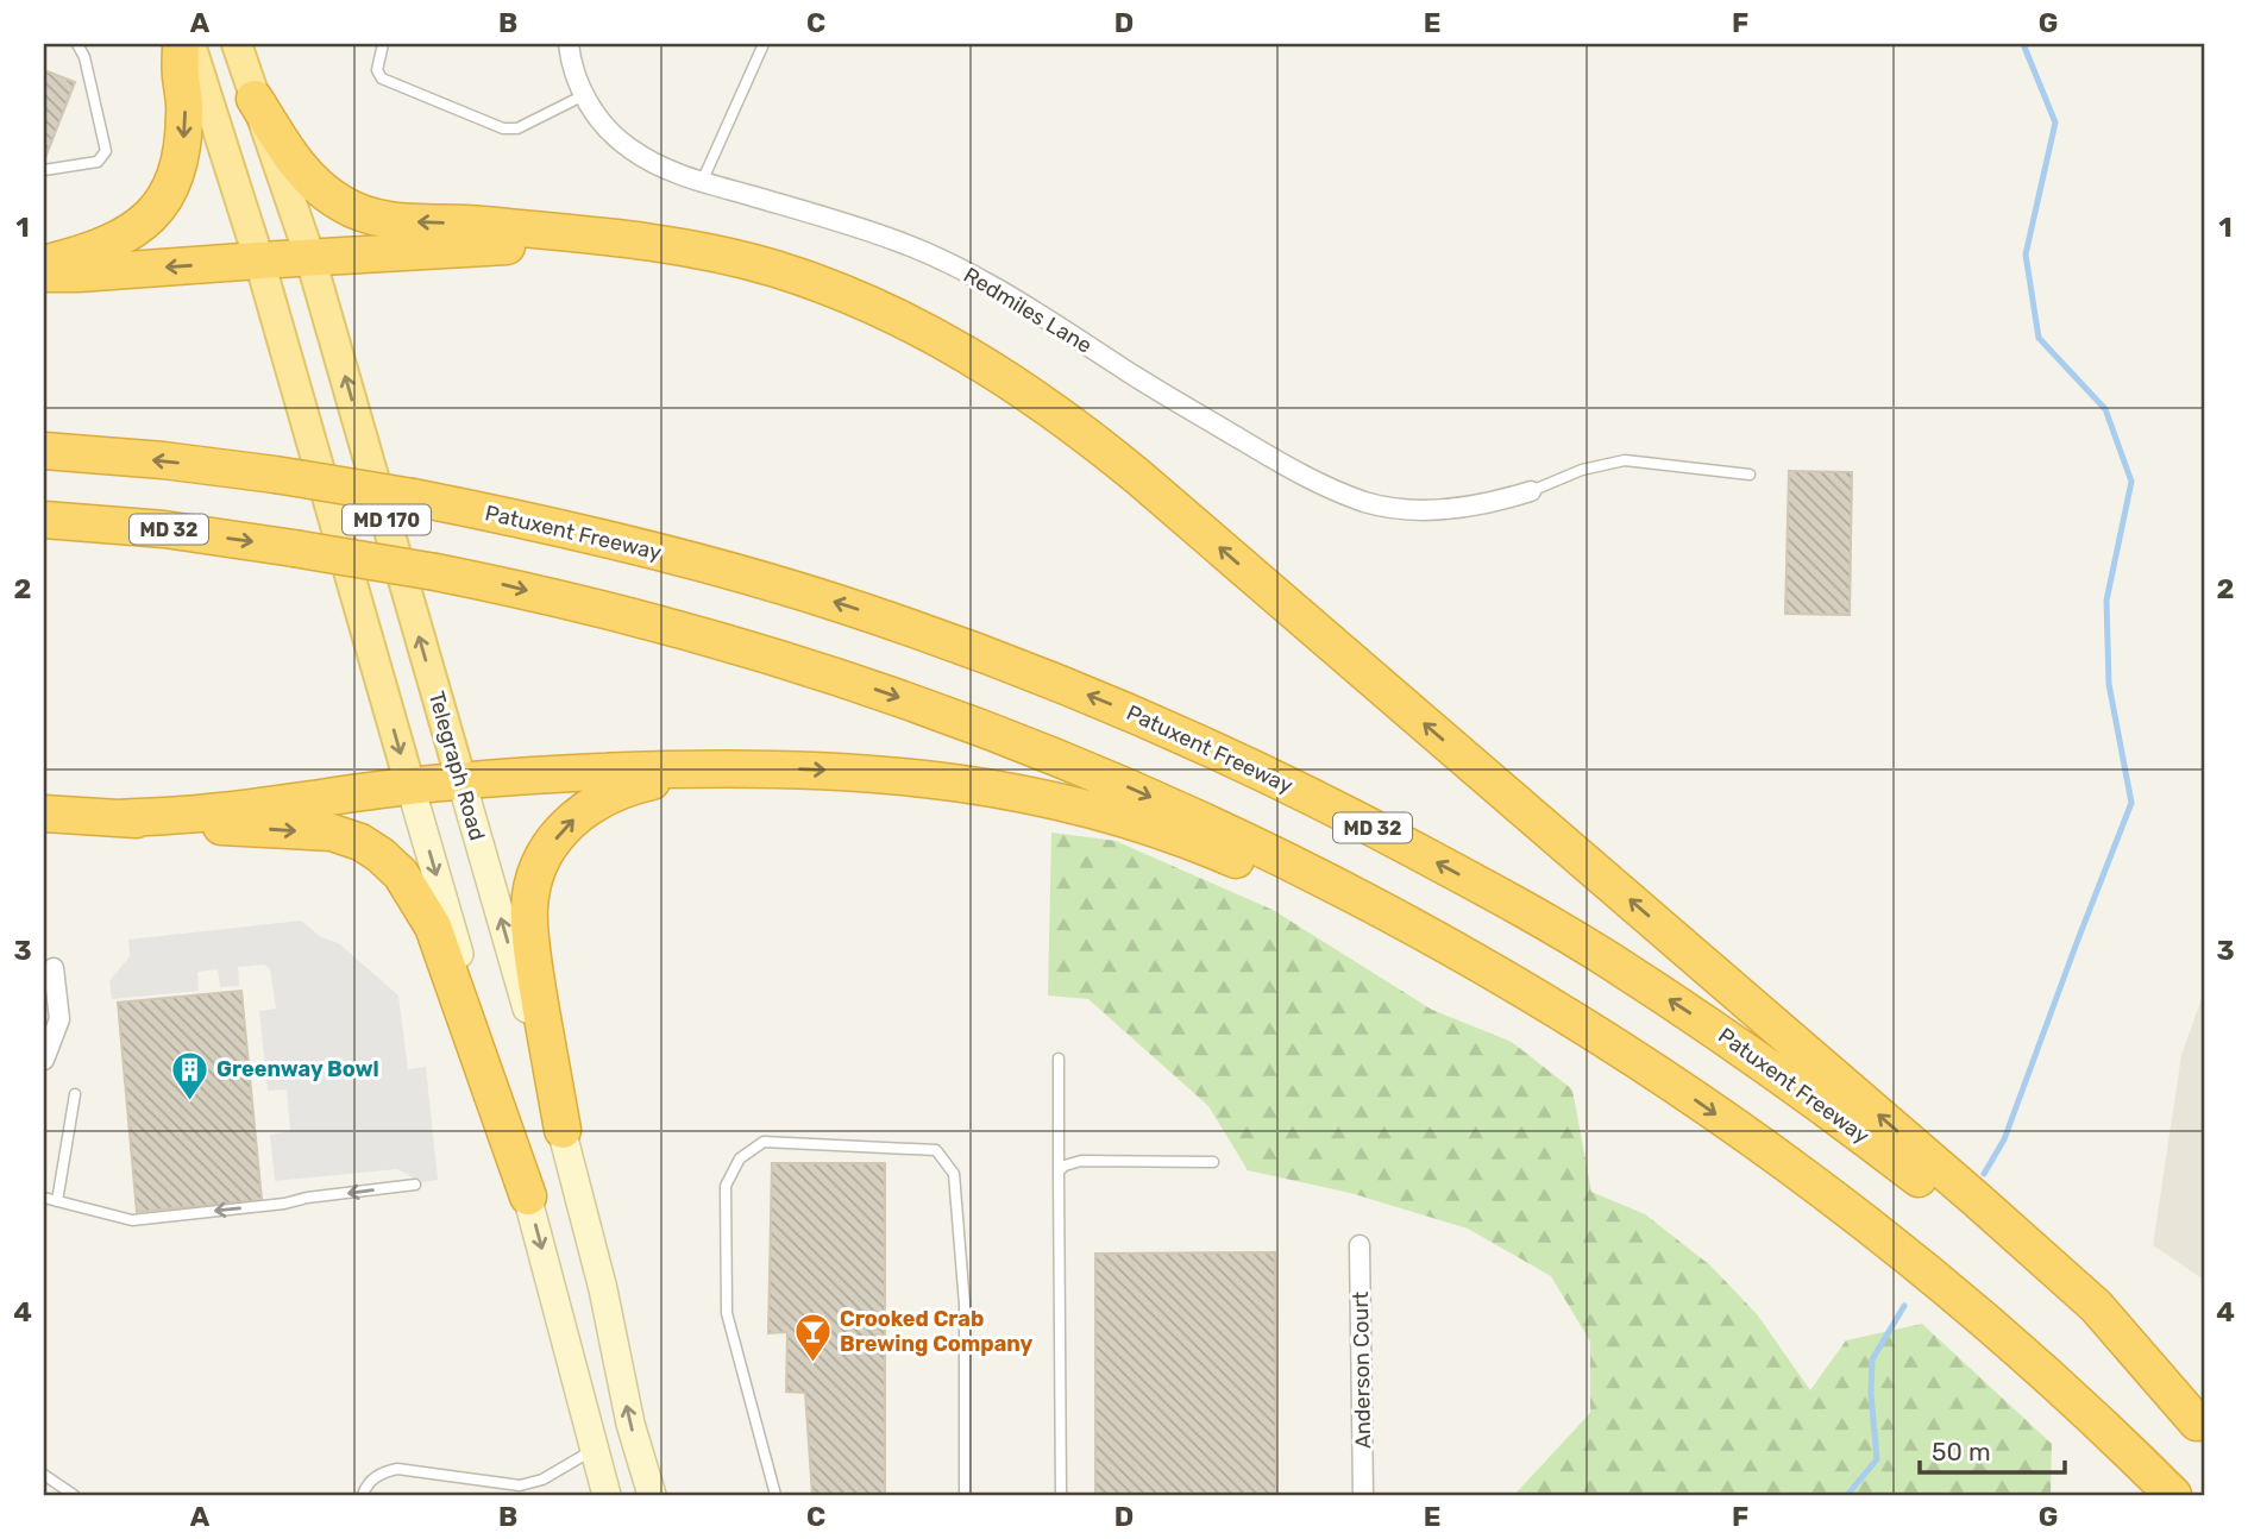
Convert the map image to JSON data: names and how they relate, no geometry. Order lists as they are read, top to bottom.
{
  "streets": {
    "highway": ["MD 32", "Patuxent Freeway"],
    "main road": ["MD 170", "Telegraph Road"],
    "street": ["Redmiles Lane", "Anderson Court"]
  },
  "places": {
    "building": ["Greenway Bowl"],
    "bar": ["Crooked Crab Brewing Company"]
  },
  "scale_bar": "50 m",
  "grid": {
    "columns": [
      "A",
      "B",
      "C",
      "D",
      "E",
      "F",
      "G"
    ],
    "rows": [
      "1",
      "2",
      "3",
      "4"
    ]
  }
}
